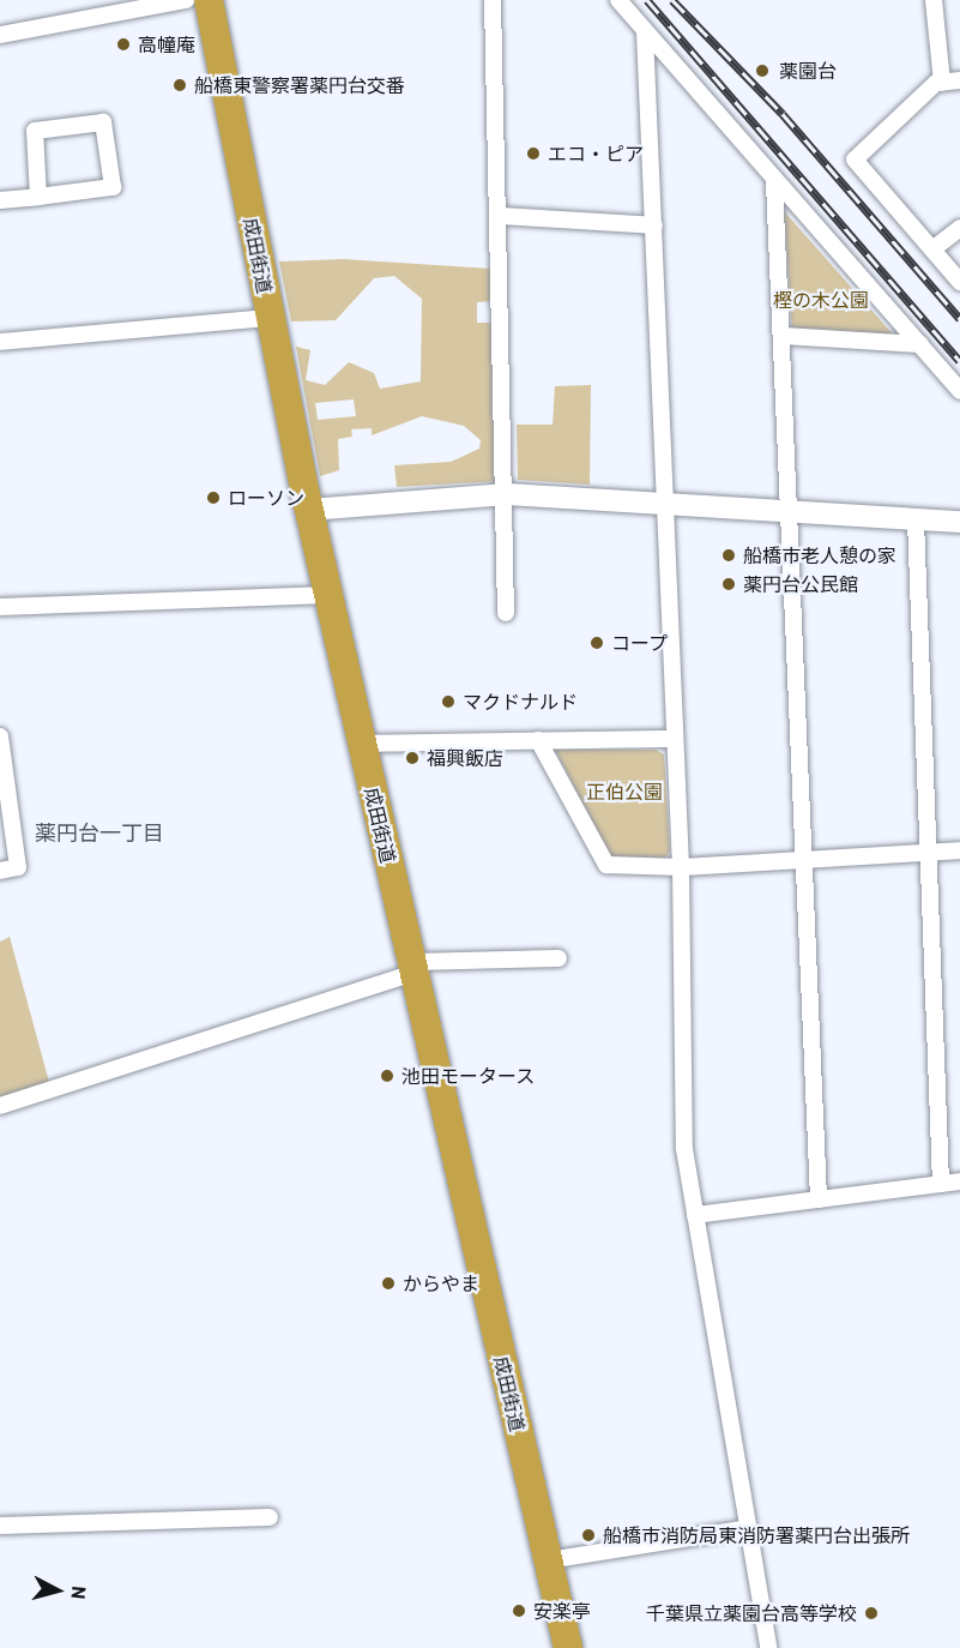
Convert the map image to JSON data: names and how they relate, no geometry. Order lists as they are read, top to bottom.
{
  "streets": {
    "highway": ["成田街道"]
  },
  "districts": ["薬円台一丁目"],
  "parks": ["樫の木公園", "正伯公園"],
  "places": [
    "高幢庵",
    "薬園台",
    "船橋東警察署薬円台交番",
    "エコ・ピア",
    "ローソン",
    "船橋市老人憩の家",
    "薬円台公民館",
    "コープ",
    "マクドナルド",
    "福興飯店",
    "池田モータース",
    "からやま",
    "船橋市消防局東消防署薬円台出張所",
    "安楽亭",
    "千葉県立薬園台高等学校"
  ],
  "north": "right"
}
